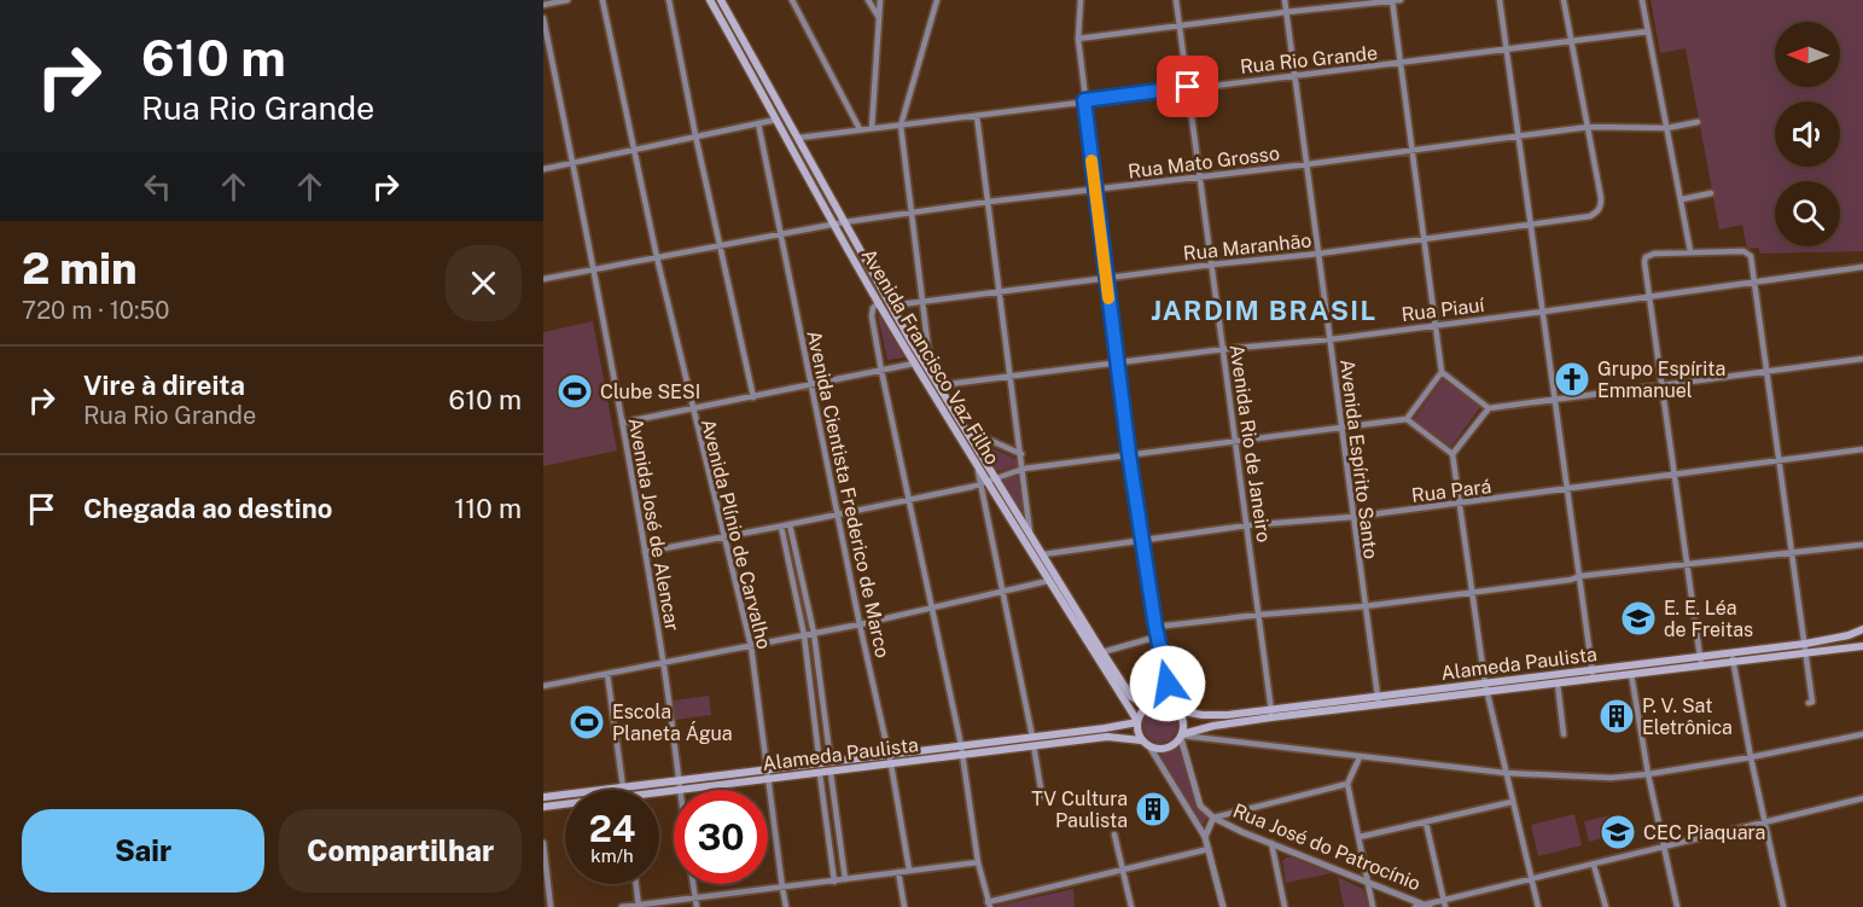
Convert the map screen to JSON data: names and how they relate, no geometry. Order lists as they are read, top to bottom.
{
  "streets": {
    "main road": ["Avenida Francisco Vaz Filho", "Alameda Paulista"],
    "street": [
      "Rua Rio Grande",
      "Rua Mato Grosso",
      "Rua Maranhão",
      "Rua Piauí",
      "Avenida Rio de Janeiro",
      "Avenida Espírito Santo",
      "Rua Pará",
      "Avenida Cientista Frederico de Marco",
      "Avenida José de Alencar",
      "Avenida Plínio de Carvalho",
      "Rua José do Patrocínio"
    ]
  },
  "crossings": [
    ["Rua Rio Grande", "Avenida Francisco Vaz Filho"],
    ["Rua Rio Grande", "Avenida Rio de Janeiro"],
    ["Rua Rio Grande", "Avenida Espírito Santo"],
    ["Rua Mato Grosso", "Rua Maranhão"],
    ["Rua Mato Grosso", "Avenida Francisco Vaz Filho"],
    ["Rua Mato Grosso", "Avenida Rio de Janeiro"],
    ["Rua Mato Grosso", "Avenida Espírito Santo"],
    ["Rua Mato Grosso", "Avenida Cientista Frederico de Marco"],
    ["Rua Mato Grosso", "Avenida José de Alencar"],
    ["Rua Mato Grosso", "Avenida Plínio de Carvalho"],
    ["Rua Maranhão", "Avenida Francisco Vaz Filho"],
    ["Rua Maranhão", "Avenida Rio de Janeiro"],
    ["Rua Maranhão", "Avenida Espírito Santo"],
    ["Rua Piauí", "Avenida Francisco Vaz Filho"],
    ["Rua Piauí", "Avenida Rio de Janeiro"],
    ["Rua Piauí", "Avenida Espírito Santo"],
    ["Avenida Francisco Vaz Filho", "Rua Pará"],
    ["Avenida Francisco Vaz Filho", "Alameda Paulista"],
    ["Avenida Francisco Vaz Filho", "Rua José do Patrocínio"],
    ["Avenida Rio de Janeiro", "Rua Pará"],
    ["Avenida Rio de Janeiro", "Alameda Paulista"],
    ["Avenida Espírito Santo", "Rua Pará"],
    ["Avenida Espírito Santo", "Alameda Paulista"],
    ["Avenida Cientista Frederico de Marco", "Alameda Paulista"],
    ["Avenida José de Alencar", "Alameda Paulista"],
    ["Avenida Plínio de Carvalho", "Alameda Paulista"],
    ["Alameda Paulista", "Rua José do Patrocínio"]
  ],
  "districts": ["JARDIM BRASIL"],
  "places": {
    "church": ["Grupo Espírita Emmanuel"],
    "sports": ["Clube SESI", "Escola Planeta Água"],
    "school or university": ["E. E. Léa de Freitas", "CEC Piaquara"],
    "building": ["P. V. Sat Eletrônica", "TV Cultura Paulista"]
  },
  "north": "left",
  "page": {
    "turn": ["610 m", "Rua Rio Grande"],
    "heading": ["2 min", "720 m · 10:50"],
    "list": [
      {
        "name": "Vire à direita",
        "note": "Rua Rio Grande",
        "value": "610 m"
      },
      {
        "name": "Chegada ao destino",
        "value": "110 m"
      }
    ],
    "speed": "24 km/h",
    "limit": "30",
    "buttons": ["Sair", "Compartilhar"]
  }
}
